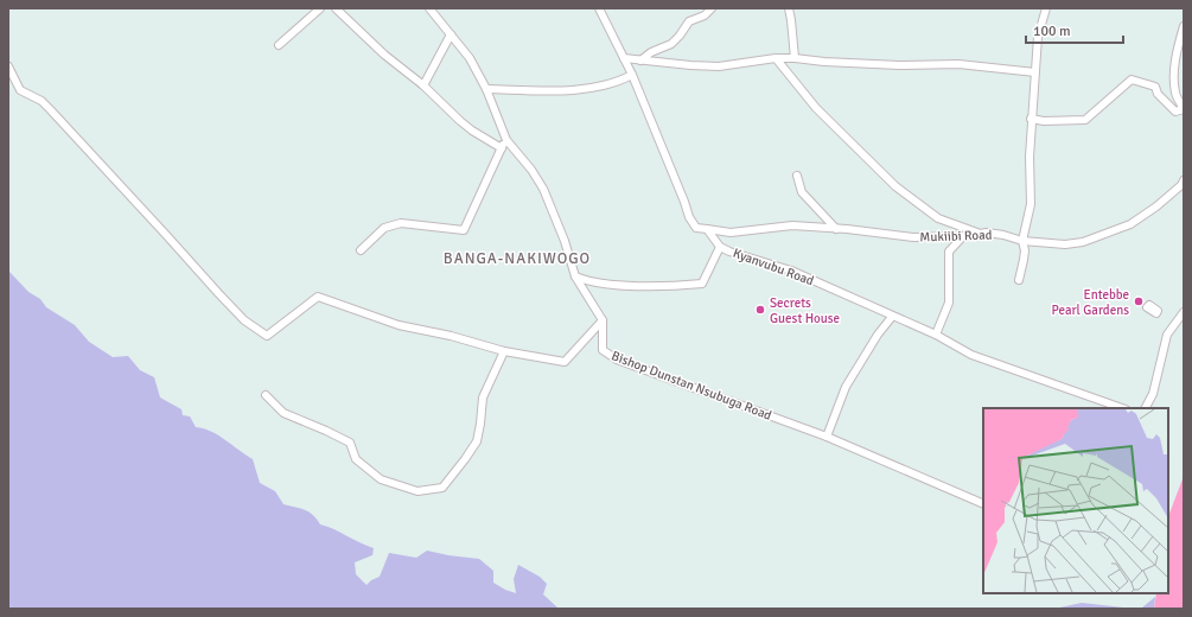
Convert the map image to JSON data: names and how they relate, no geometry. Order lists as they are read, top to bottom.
{
  "streets": {
    "street": ["Mukiibi Road", "Kyanvubu Road", "Bishop Dunstan Nsubuga Road"]
  },
  "crossings": [
    ["Mukiibi Road", "Kyanvubu Road"]
  ],
  "districts": ["BANGA-NAKIWOGO"],
  "places": ["Entebbe Pearl Gardens", "Secrets Guest House"],
  "scale_bar": "100 m"
}
